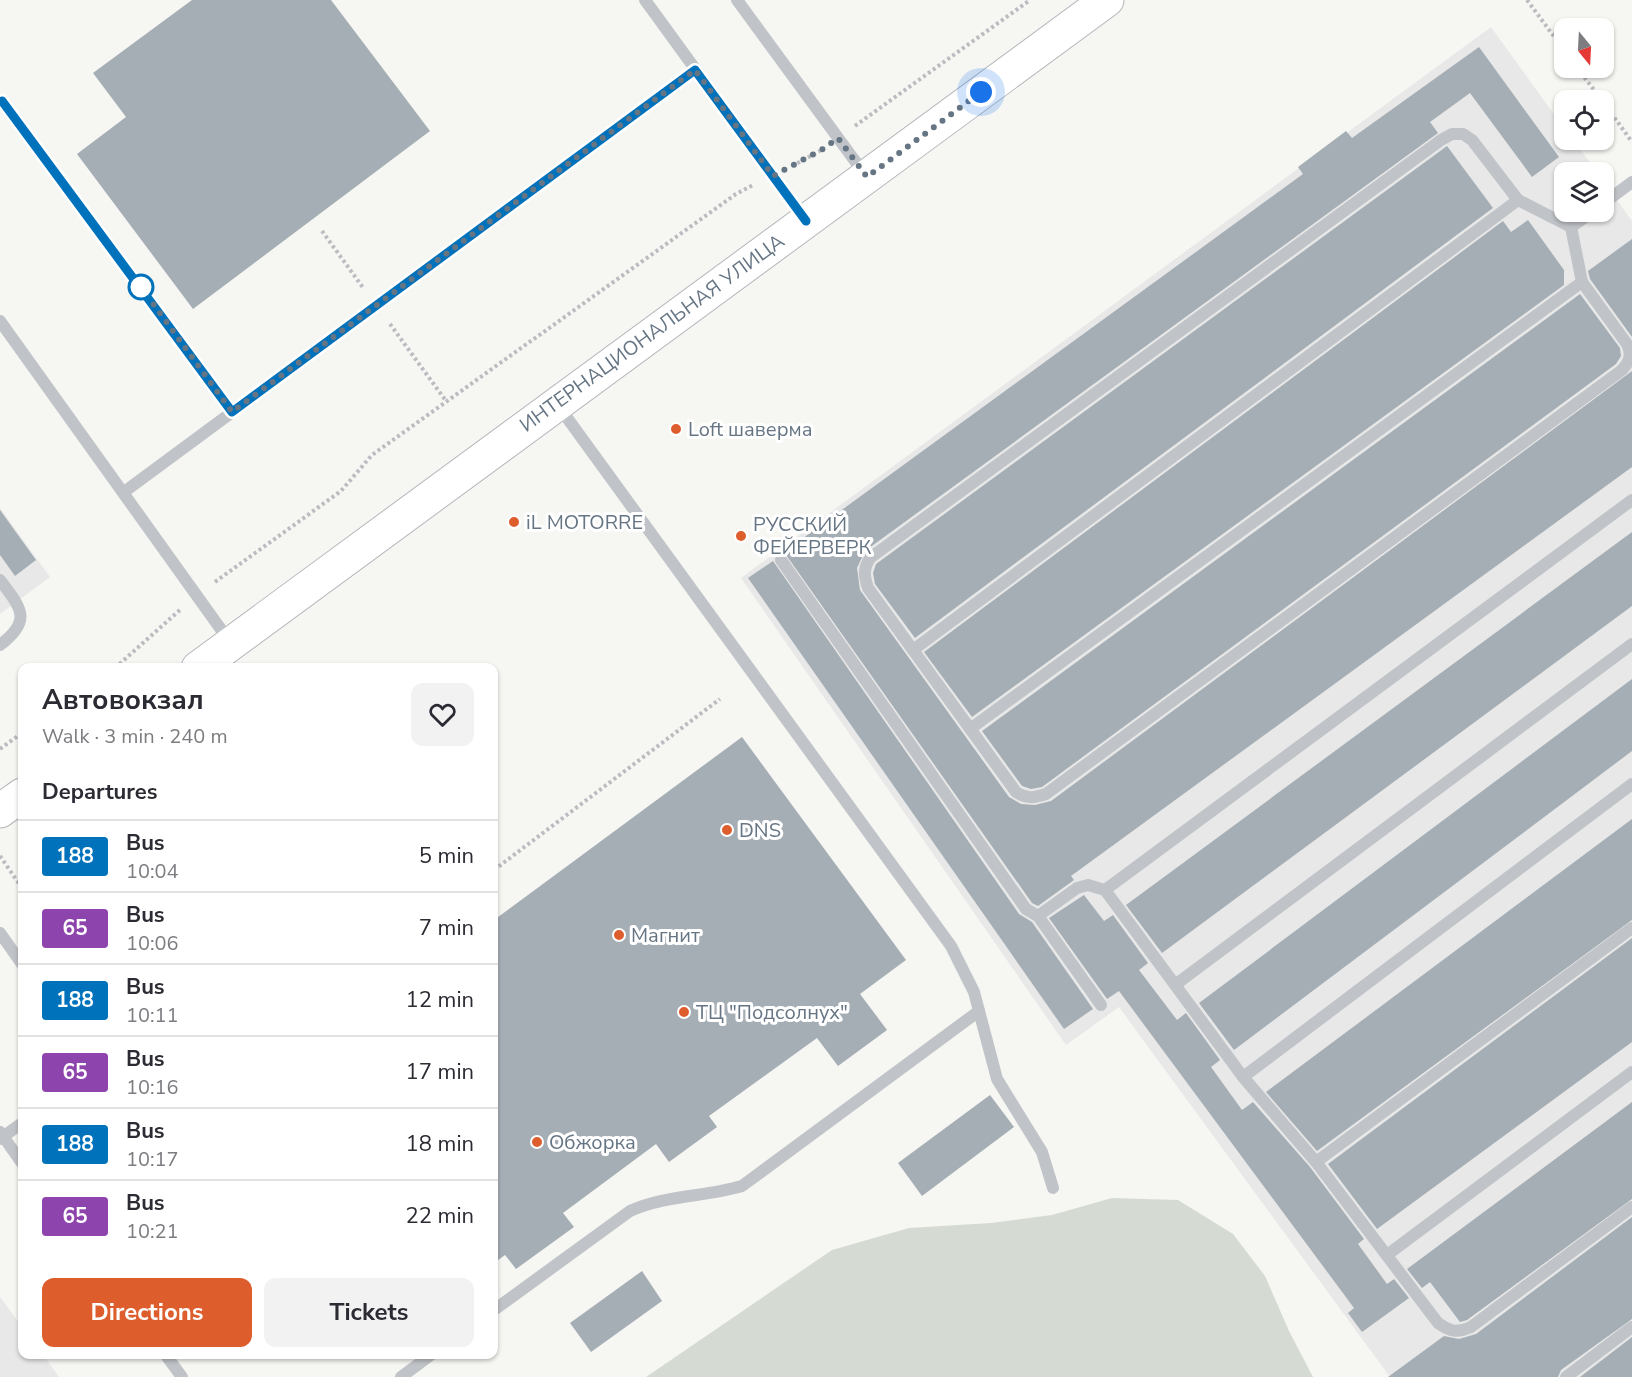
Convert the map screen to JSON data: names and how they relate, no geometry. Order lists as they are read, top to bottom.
{
  "streets": {
    "main road": ["ИНТЕРНАЦИОНАЛЬНАЯ УЛИЦА"]
  },
  "places": [
    "Loft шаверма",
    "iL MOTORRE",
    "РУССКИЙ ФЕЙЕРВЕРК",
    "DNS",
    "Магнит",
    "ТЦ \"Подсолнух\"",
    "Обжорка"
  ],
  "lines": ["bus line 188"],
  "north": "bottom",
  "page": {
    "heading": [
      ["Автовокзал", "Walk · 3 min · 240 m"],
      "Departures"
    ],
    "list": [
      {
        "mark": "188",
        "name": "Bus",
        "note": "10:04",
        "value": "5 min"
      },
      {
        "mark": "65",
        "name": "Bus",
        "note": "10:06",
        "value": "7 min"
      },
      {
        "mark": "188",
        "name": "Bus",
        "note": "10:11",
        "value": "12 min"
      },
      {
        "mark": "65",
        "name": "Bus",
        "note": "10:16",
        "value": "17 min"
      },
      {
        "mark": "188",
        "name": "Bus",
        "note": "10:17",
        "value": "18 min"
      },
      {
        "mark": "65",
        "name": "Bus",
        "note": "10:21",
        "value": "22 min"
      }
    ],
    "buttons": ["Directions", "Tickets"]
  }
}
